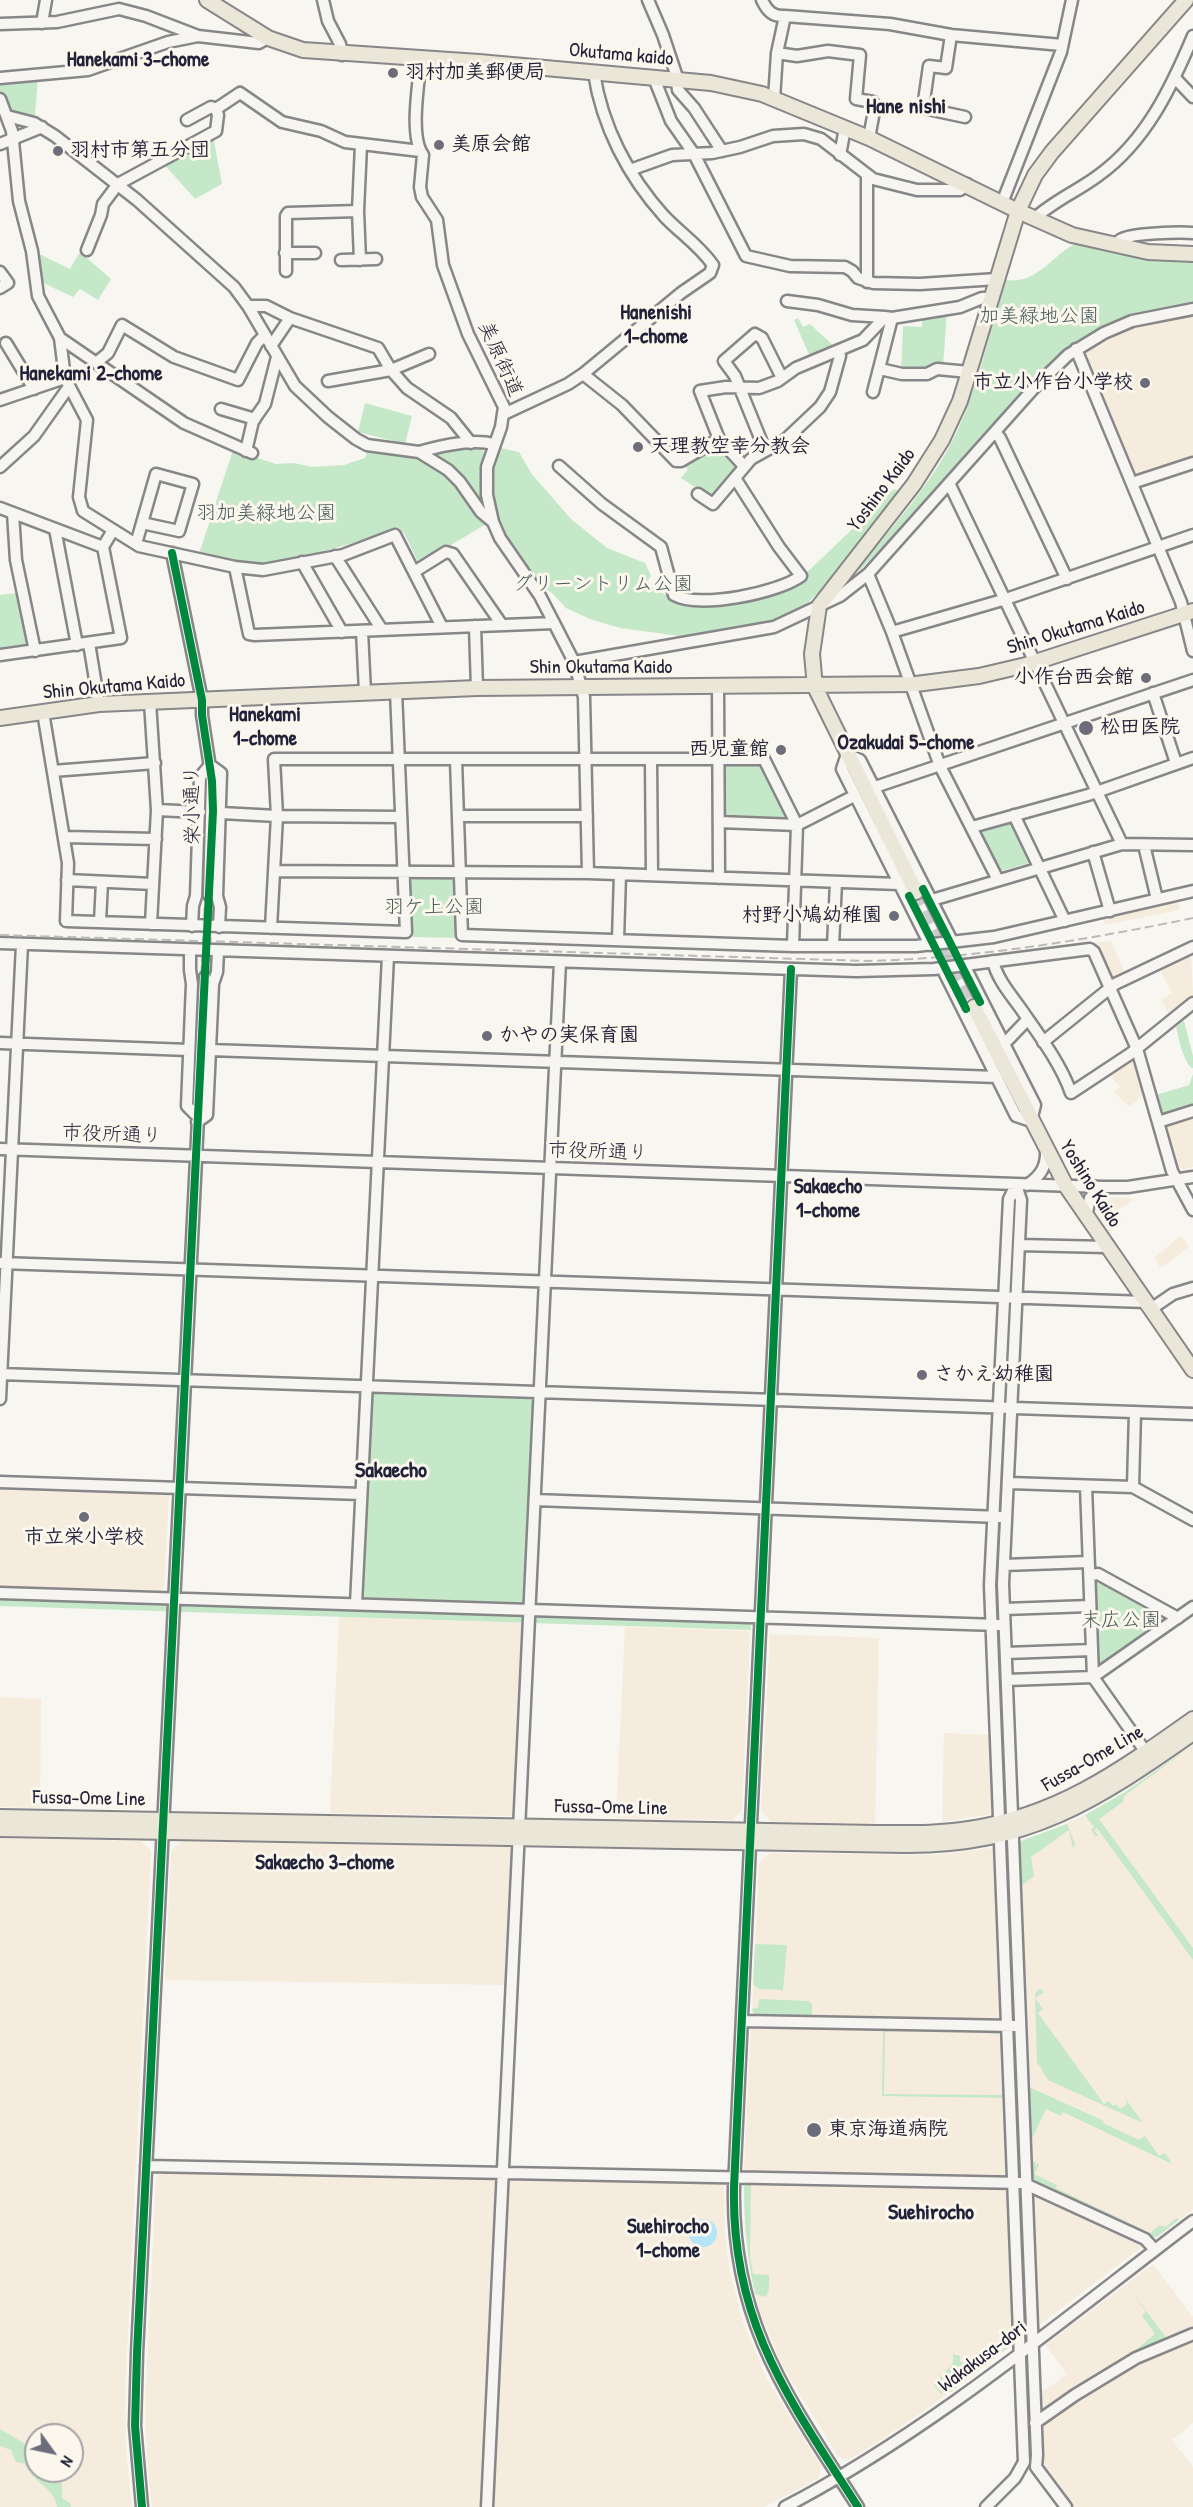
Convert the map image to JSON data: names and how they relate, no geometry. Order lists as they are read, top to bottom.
{
  "streets": {
    "main road": [
      "Okutama kaido",
      "Yoshino Kaido",
      "Shin Okutama Kaido",
      "Fussa-Ome Line"
    ],
    "street": [
      "美原街道",
      "栄小通り",
      "市役所通り",
      "Wakakusa-dori"
    ]
  },
  "crossings": [
    ["Okutama kaido", "美原街道"],
    ["Okutama kaido", "Yoshino Kaido"],
    ["美原街道", "Shin Okutama Kaido"],
    ["Yoshino Kaido", "Shin Okutama Kaido"],
    ["Yoshino Kaido", "市役所通り"],
    ["Shin Okutama Kaido", "栄小通り"]
  ],
  "districts": [
    "Hanekami 3-chome",
    "Hane nishi",
    "Hanenishi 1-chome",
    "Hanekami 2-chome",
    "Hanekami 1-chome",
    "Ozakudai 5-chome",
    "Sakaecho 1-chome",
    "Sakaecho",
    "Sakaecho 3-chome",
    "Suehirocho",
    "Suehirocho 1-chome"
  ],
  "parks": [
    "加美緑地公園",
    "羽加美緑地公園",
    "グリーントリム公園",
    "羽ケ上公園",
    "末広公園"
  ],
  "places": [
    "羽村加美郵便局",
    "美原会館",
    "羽村市第五分団",
    "市立小作台小学校",
    "天理教空幸分教会",
    "小作台西会館",
    "松田医院",
    "西児童館",
    "村野小鳩幼稚園",
    "かやの実保育園",
    "さかえ幼稚園",
    "市立栄小学校",
    "東京海道病院"
  ],
  "north": "bottom right"
}
